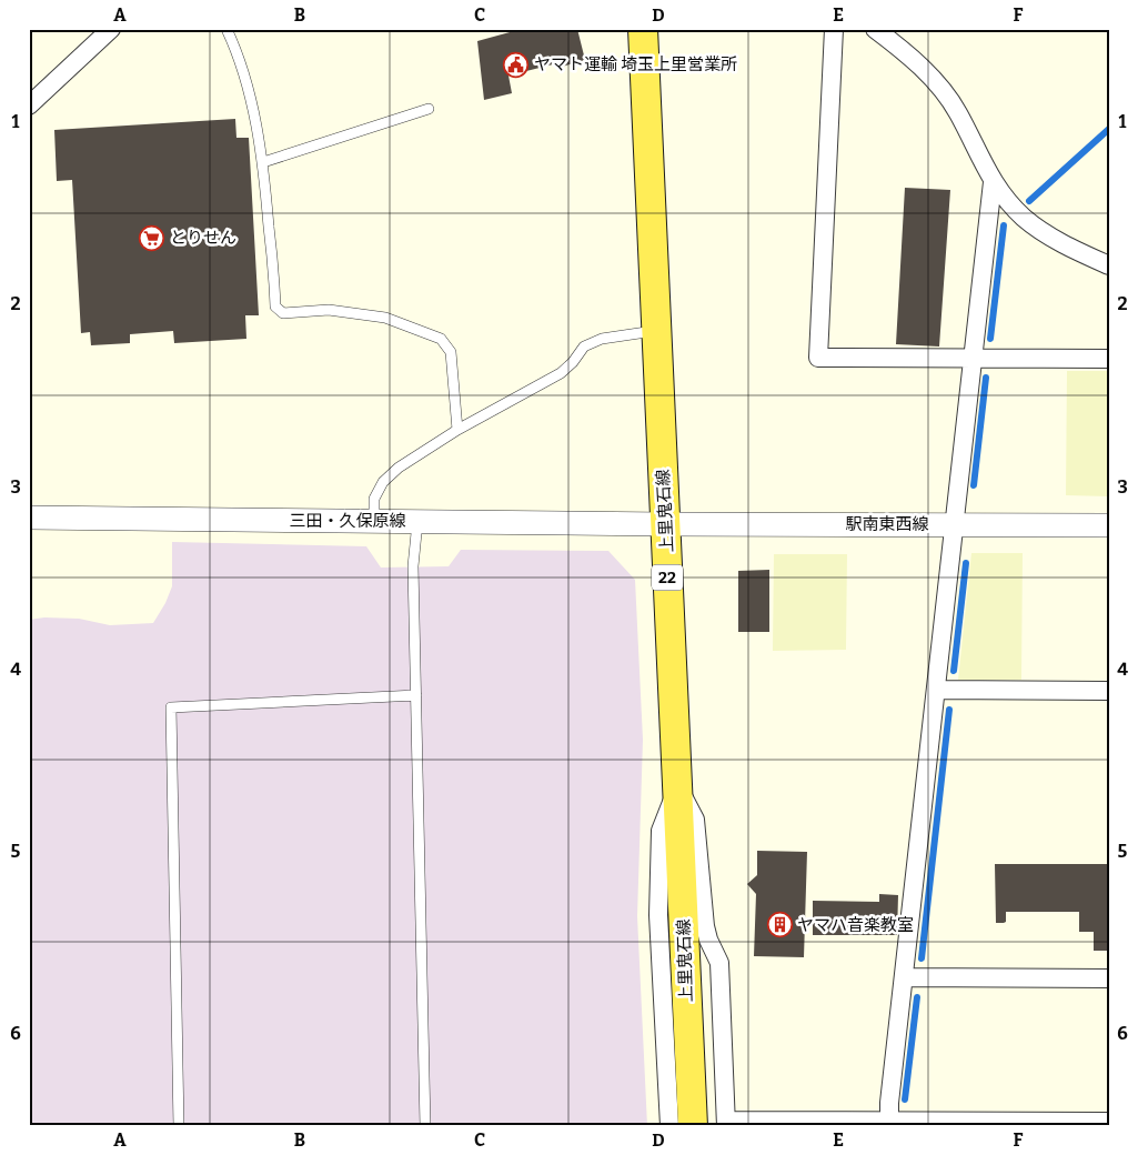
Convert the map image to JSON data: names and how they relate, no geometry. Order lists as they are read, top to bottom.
{
  "streets": {
    "main road": ["上里鬼石線", "22"],
    "street": ["三田・久保原線", "駅南東西線"]
  },
  "crossings": [
    ["上里鬼石線", "三田・久保原線"],
    ["上里鬼石線", "駅南東西線"],
    ["三田・久保原線", "駅南東西線"]
  ],
  "places": {
    "public building": ["ヤマト運輸 埼玉上里営業所"],
    "supermarket": ["とりせん"],
    "building": ["ヤマハ音楽教室"]
  },
  "grid": {
    "columns": [
      "A",
      "B",
      "C",
      "D",
      "E",
      "F"
    ],
    "rows": [
      "1",
      "2",
      "3",
      "4",
      "5",
      "6"
    ]
  }
}
